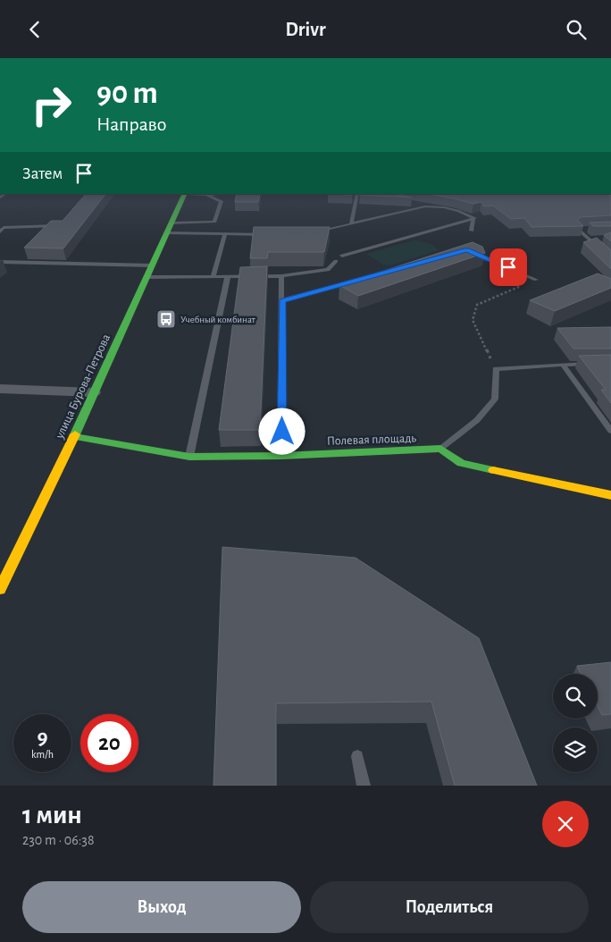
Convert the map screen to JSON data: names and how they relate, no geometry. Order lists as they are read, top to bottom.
{
  "streets": {
    "main road": ["улица Бурова-Петрова", "Полевая площадь"]
  },
  "crossings": [
    ["улица Бурова-Петрова", "Полевая площадь"]
  ],
  "places": {
    "bus stop": ["Учебный комбинат"]
  },
  "page": {
    "header": "Drivr",
    "turn": ["90 m", "Направо"],
    "then": "Затем",
    "speed": "9 km/h",
    "limit": "20",
    "heading": ["1 мин", "230 m · 06:38"],
    "buttons": ["Выход", "Поделиться"]
  }
}
